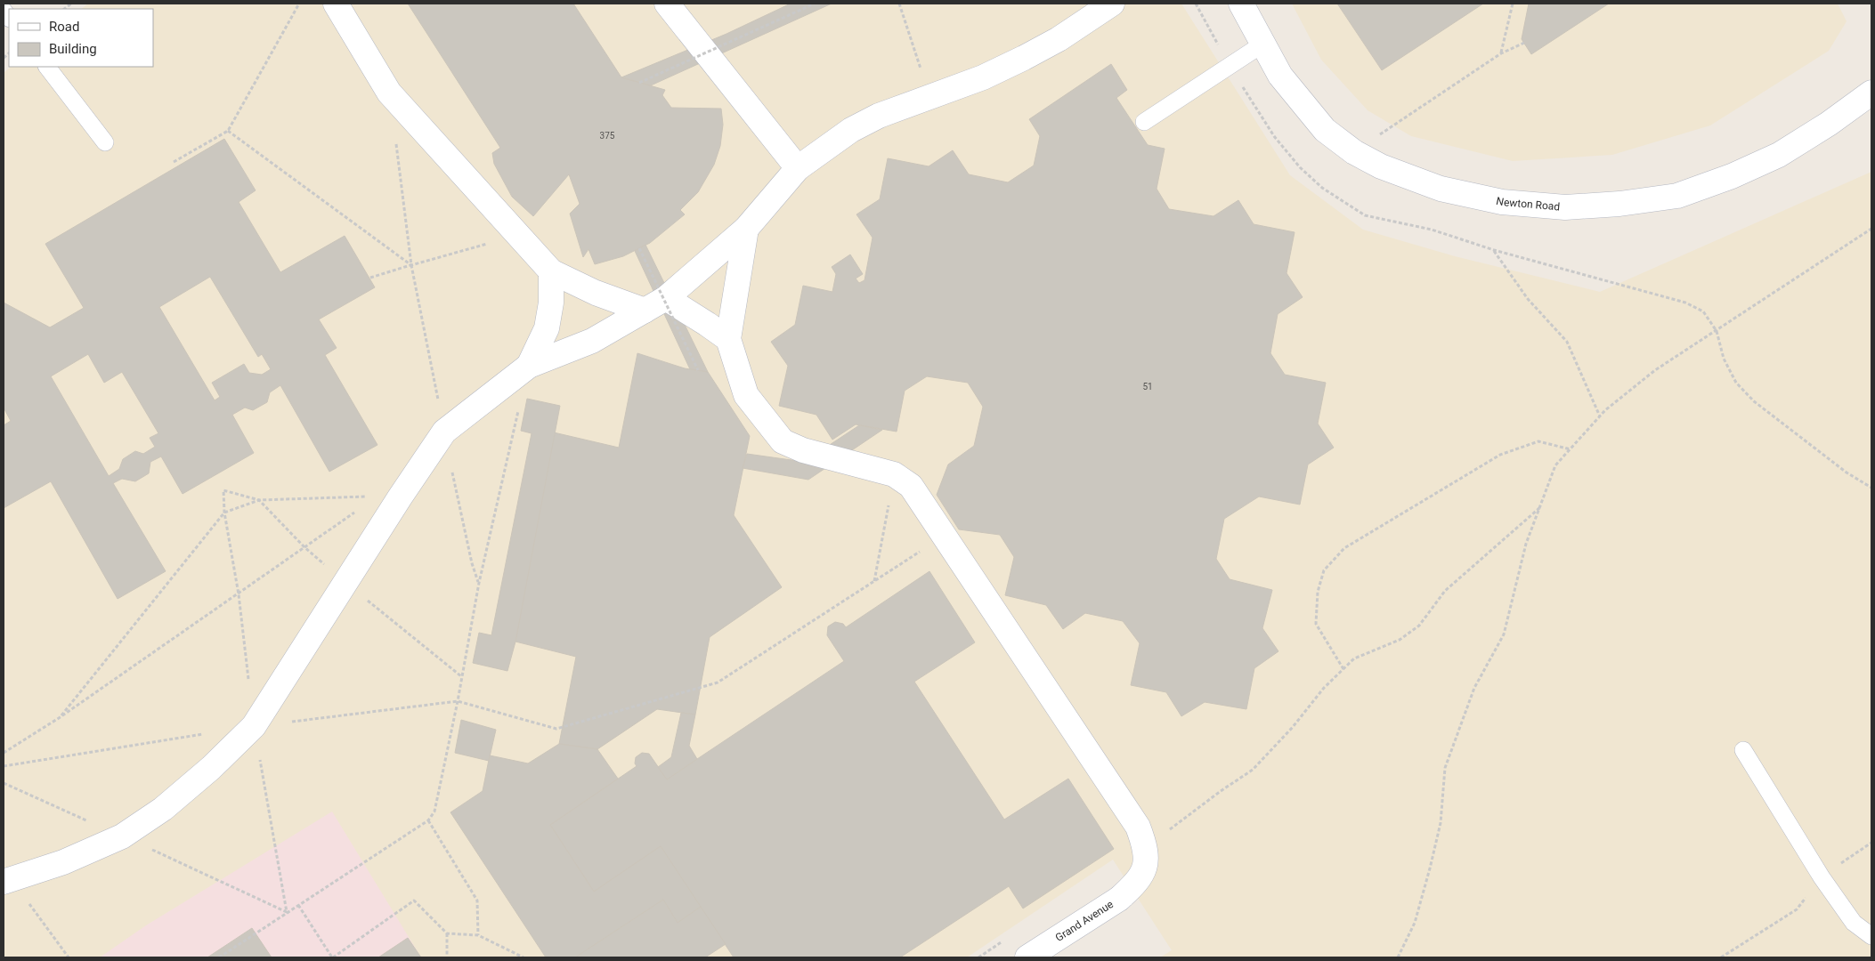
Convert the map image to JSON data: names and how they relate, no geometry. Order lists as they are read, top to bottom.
{
  "streets": {
    "street": ["Newton Road", "Grand Avenue"]
  },
  "house_numbers": ["375", "51"],
  "legend": ["Road", "Building"]
}
